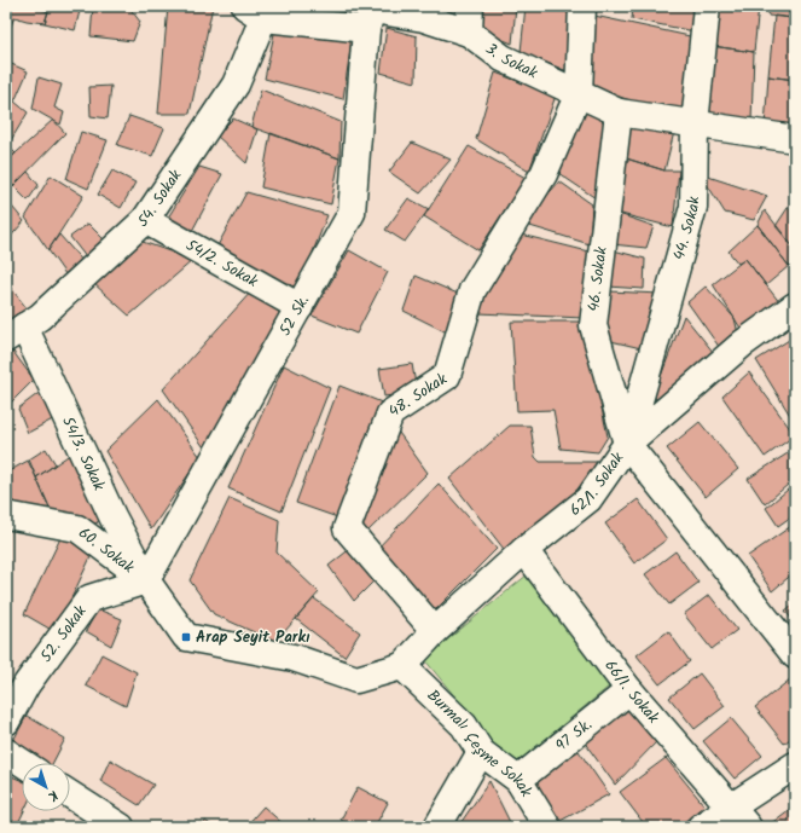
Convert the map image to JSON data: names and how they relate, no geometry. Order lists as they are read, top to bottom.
{
  "streets": {
    "street": [
      "3. Sokak",
      "54. Sokak",
      "44. Sokak",
      "54/2. Sokak",
      "46. Sokak",
      "52 Sk.",
      "48. Sokak",
      "54/3. Sokak",
      "62/1. Sokak",
      "60. Sokak",
      "52. Sokak",
      "66/1. Sokak",
      "97 Sk.",
      "Burmalı Çeşme Sokak"
    ]
  },
  "crossings": [
    ["3. Sokak", "54. Sokak"],
    ["3. Sokak", "44. Sokak"],
    ["3. Sokak", "46. Sokak"],
    ["3. Sokak", "52 Sk."],
    ["3. Sokak", "48. Sokak"],
    ["54. Sokak", "54/2. Sokak"],
    ["54. Sokak", "54/3. Sokak"],
    ["44. Sokak", "46. Sokak"],
    ["44. Sokak", "62/1. Sokak"],
    ["54/2. Sokak", "52 Sk."],
    ["46. Sokak", "62/1. Sokak"],
    ["52 Sk.", "54/3. Sokak"],
    ["52 Sk.", "60. Sokak"],
    ["52 Sk.", "52. Sokak"],
    ["48. Sokak", "62/1. Sokak"],
    ["54/3. Sokak", "60. Sokak"],
    ["54/3. Sokak", "52. Sokak"],
    ["62/1. Sokak", "66/1. Sokak"],
    ["62/1. Sokak", "Burmalı Çeşme Sokak"],
    ["60. Sokak", "52. Sokak"],
    ["66/1. Sokak", "97 Sk."],
    ["97 Sk.", "Burmalı Çeşme Sokak"]
  ],
  "places": {
    "transit": ["Arap Seyit Parkı"]
  },
  "north": "bottom right"
}
